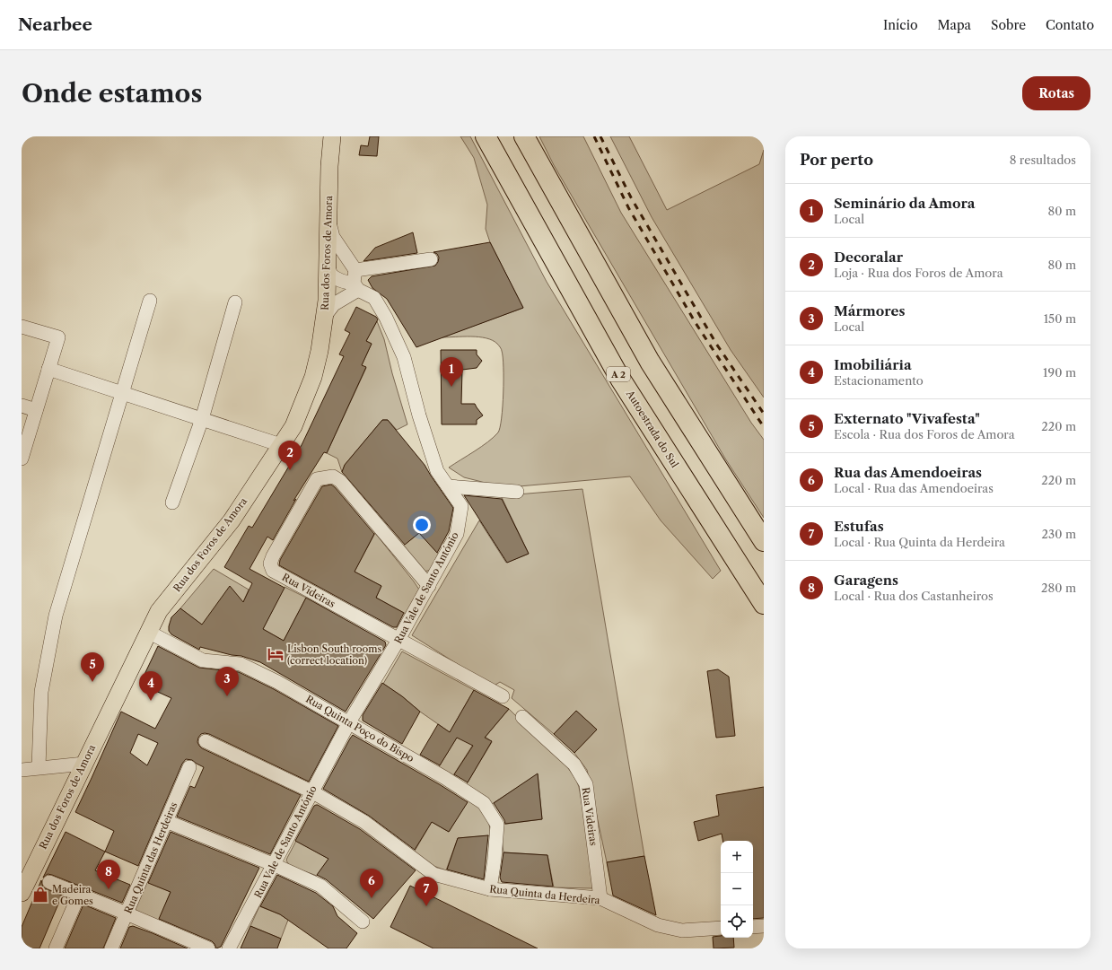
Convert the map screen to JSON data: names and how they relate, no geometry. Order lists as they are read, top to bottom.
{
  "streets": {
    "highway": ["A 2", "Autoestrada do Sul"],
    "main road": ["Rua dos Foros de Amora"],
    "street": [
      "Rua Vale de Santo António",
      "Rua Videiras",
      "Rua Quinta Poço do Bispo",
      "Rua Quinta das Herdeiras",
      "Rua Quinta da Herdeira"
    ]
  },
  "crossings": [
    ["Rua dos Foros de Amora", "Rua Quinta Poço do Bispo"],
    ["Rua Vale de Santo António", "Rua Videiras"],
    ["Rua Vale de Santo António", "Rua Quinta Poço do Bispo"],
    ["Rua Vale de Santo António", "Rua Quinta da Herdeira"],
    ["Rua Videiras", "Rua Quinta da Herdeira"],
    ["Rua Quinta Poço do Bispo", "Rua Quinta da Herdeira"]
  ],
  "places": {
    "hotel": ["Lisbon South rooms (correct location)"],
    "shop": ["Madeira e Gomes"]
  },
  "page": {
    "header": "Nearbee",
    "nav": [
      "Início",
      "Mapa",
      "Sobre",
      "Contato"
    ],
    "buttons": "Rotas",
    "title": "Onde estamos",
    "heading": ["Por perto", "8 resultados"],
    "list": [
      {
        "mark": "1",
        "name": "Seminário da Amora",
        "note": "Local",
        "value": "80 m"
      },
      {
        "mark": "2",
        "name": "Decoralar",
        "note": "Loja · Rua dos Foros de Amora",
        "value": "80 m"
      },
      {
        "mark": "3",
        "name": "Mármores",
        "note": "Local",
        "value": "150 m"
      },
      {
        "mark": "4",
        "name": "Imobiliária",
        "note": "Estacionamento",
        "value": "190 m"
      },
      {
        "mark": "5",
        "name": "Externato \"Vivafesta\"",
        "note": "Escola · Rua dos Foros de Amora",
        "value": "220 m"
      },
      {
        "mark": "6",
        "name": "Rua das Amendoeiras",
        "note": "Local · Rua das Amendoeiras",
        "value": "220 m"
      },
      {
        "mark": "7",
        "name": "Estufas",
        "note": "Local · Rua Quinta da Herdeira",
        "value": "230 m"
      },
      {
        "mark": "8",
        "name": "Garagens",
        "note": "Local · Rua dos Castanheiros",
        "value": "280 m"
      }
    ],
    "pins": [
      "1",
      "2",
      "5",
      "3",
      "4",
      "8",
      "6",
      "7"
    ],
    "map_buttons": ["+", "−"]
  }
}
